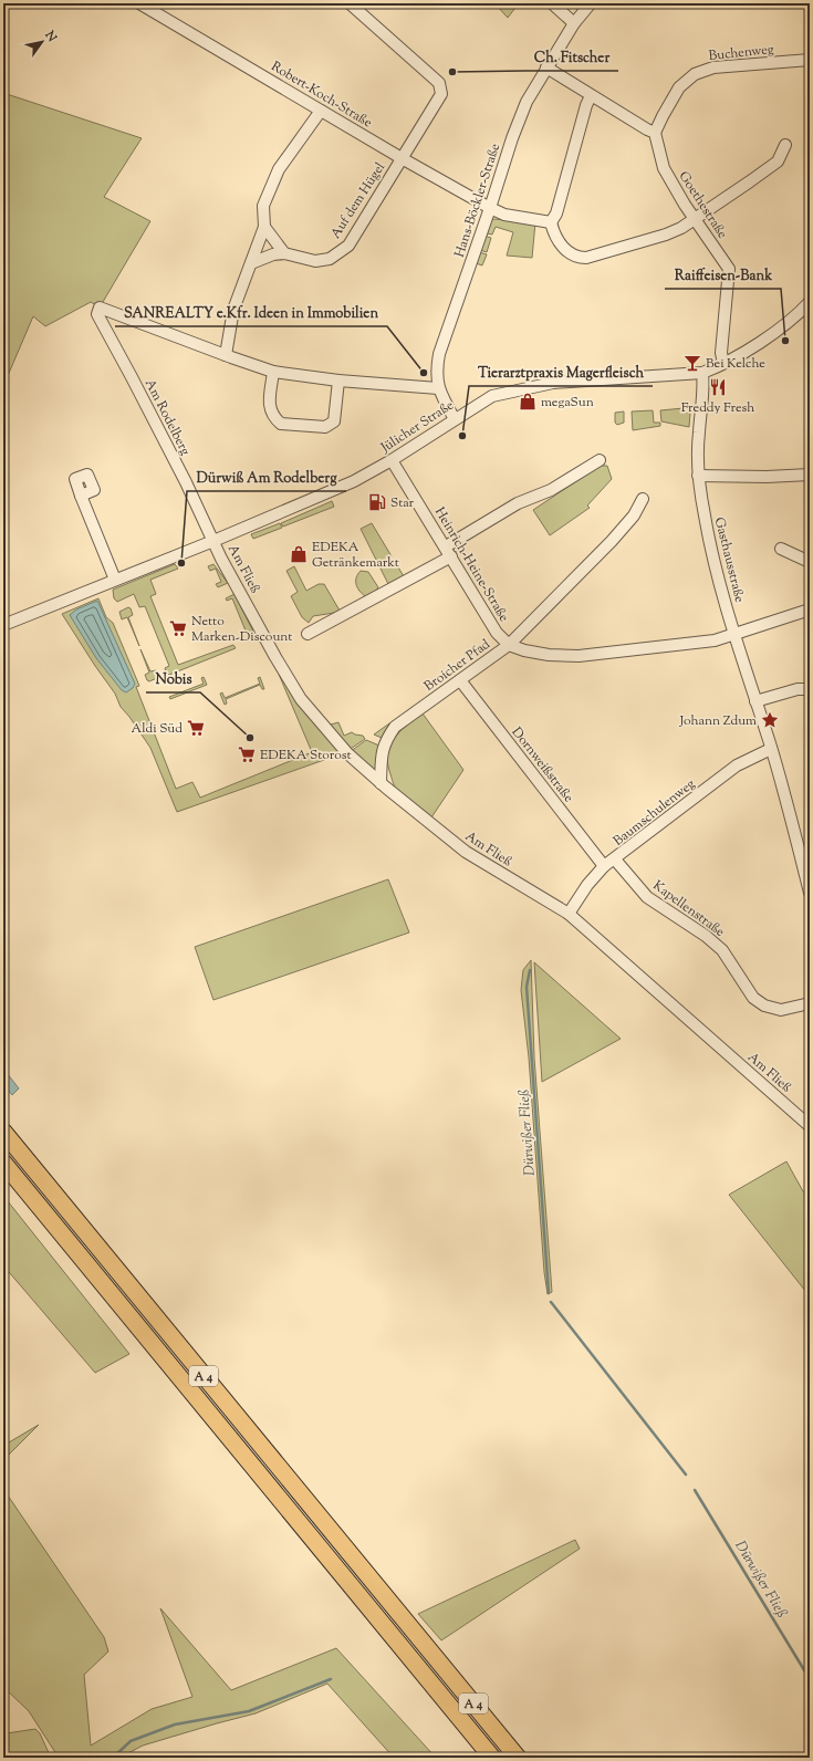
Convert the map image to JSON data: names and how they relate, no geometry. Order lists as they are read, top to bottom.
{
  "streets": {
    "highway": ["A 4"],
    "street": [
      "Buchenweg",
      "Robert-Koch-Straße",
      "Auf dem Hügel",
      "Hans-Böckler-Straße",
      "Goethestraße",
      "Am Rodelberg",
      "Jülicher Straße",
      "Gasthausstraße",
      "Heinrich-Heine-Straße",
      "Am Fließ",
      "Broicher Pfad",
      "Dornweißstraße",
      "Baumschulenweg",
      "Kapellenstraße"
    ]
  },
  "crossings": [
    ["Buchenweg", "Goethestraße"],
    ["Robert-Koch-Straße", "Auf dem Hügel"],
    ["Robert-Koch-Straße", "Hans-Böckler-Straße"],
    ["Hans-Böckler-Straße", "Jülicher Straße"],
    ["Goethestraße", "Jülicher Straße"],
    ["Am Rodelberg", "Jülicher Straße"],
    ["Am Rodelberg", "Am Fließ"],
    ["Jülicher Straße", "Gasthausstraße"],
    ["Jülicher Straße", "Heinrich-Heine-Straße"],
    ["Jülicher Straße", "Am Fließ"],
    ["Gasthausstraße", "Baumschulenweg"],
    ["Heinrich-Heine-Straße", "Broicher Pfad"],
    ["Am Fließ", "Broicher Pfad"],
    ["Am Fließ", "Baumschulenweg"],
    ["Broicher Pfad", "Dornweißstraße"],
    ["Dornweißstraße", "Baumschulenweg"],
    ["Baumschulenweg", "Kapellenstraße"]
  ],
  "water": ["Dürwißer Fließ"],
  "places": {
    "other": [
      "Ch. Fitscher",
      "Raiffeisen-Bank",
      "SANREALTY e.Kfr. Ideen in Immobilien",
      "Tierarztpraxis Magerfleisch",
      "Dürwiß Am Rodelberg",
      "Nobis"
    ],
    "bar": ["Bei Kelche"],
    "restaurant": ["Freddy Fresh"],
    "shop": ["megaSun", "EDEKA Getränkemarkt"],
    "fuel station": ["Star"],
    "supermarket": ["Netto Marken-Discount", "Aldi Süd", "EDEKA Storost"],
    "place": ["Johann Zdum"]
  },
  "north": "top right"
}
